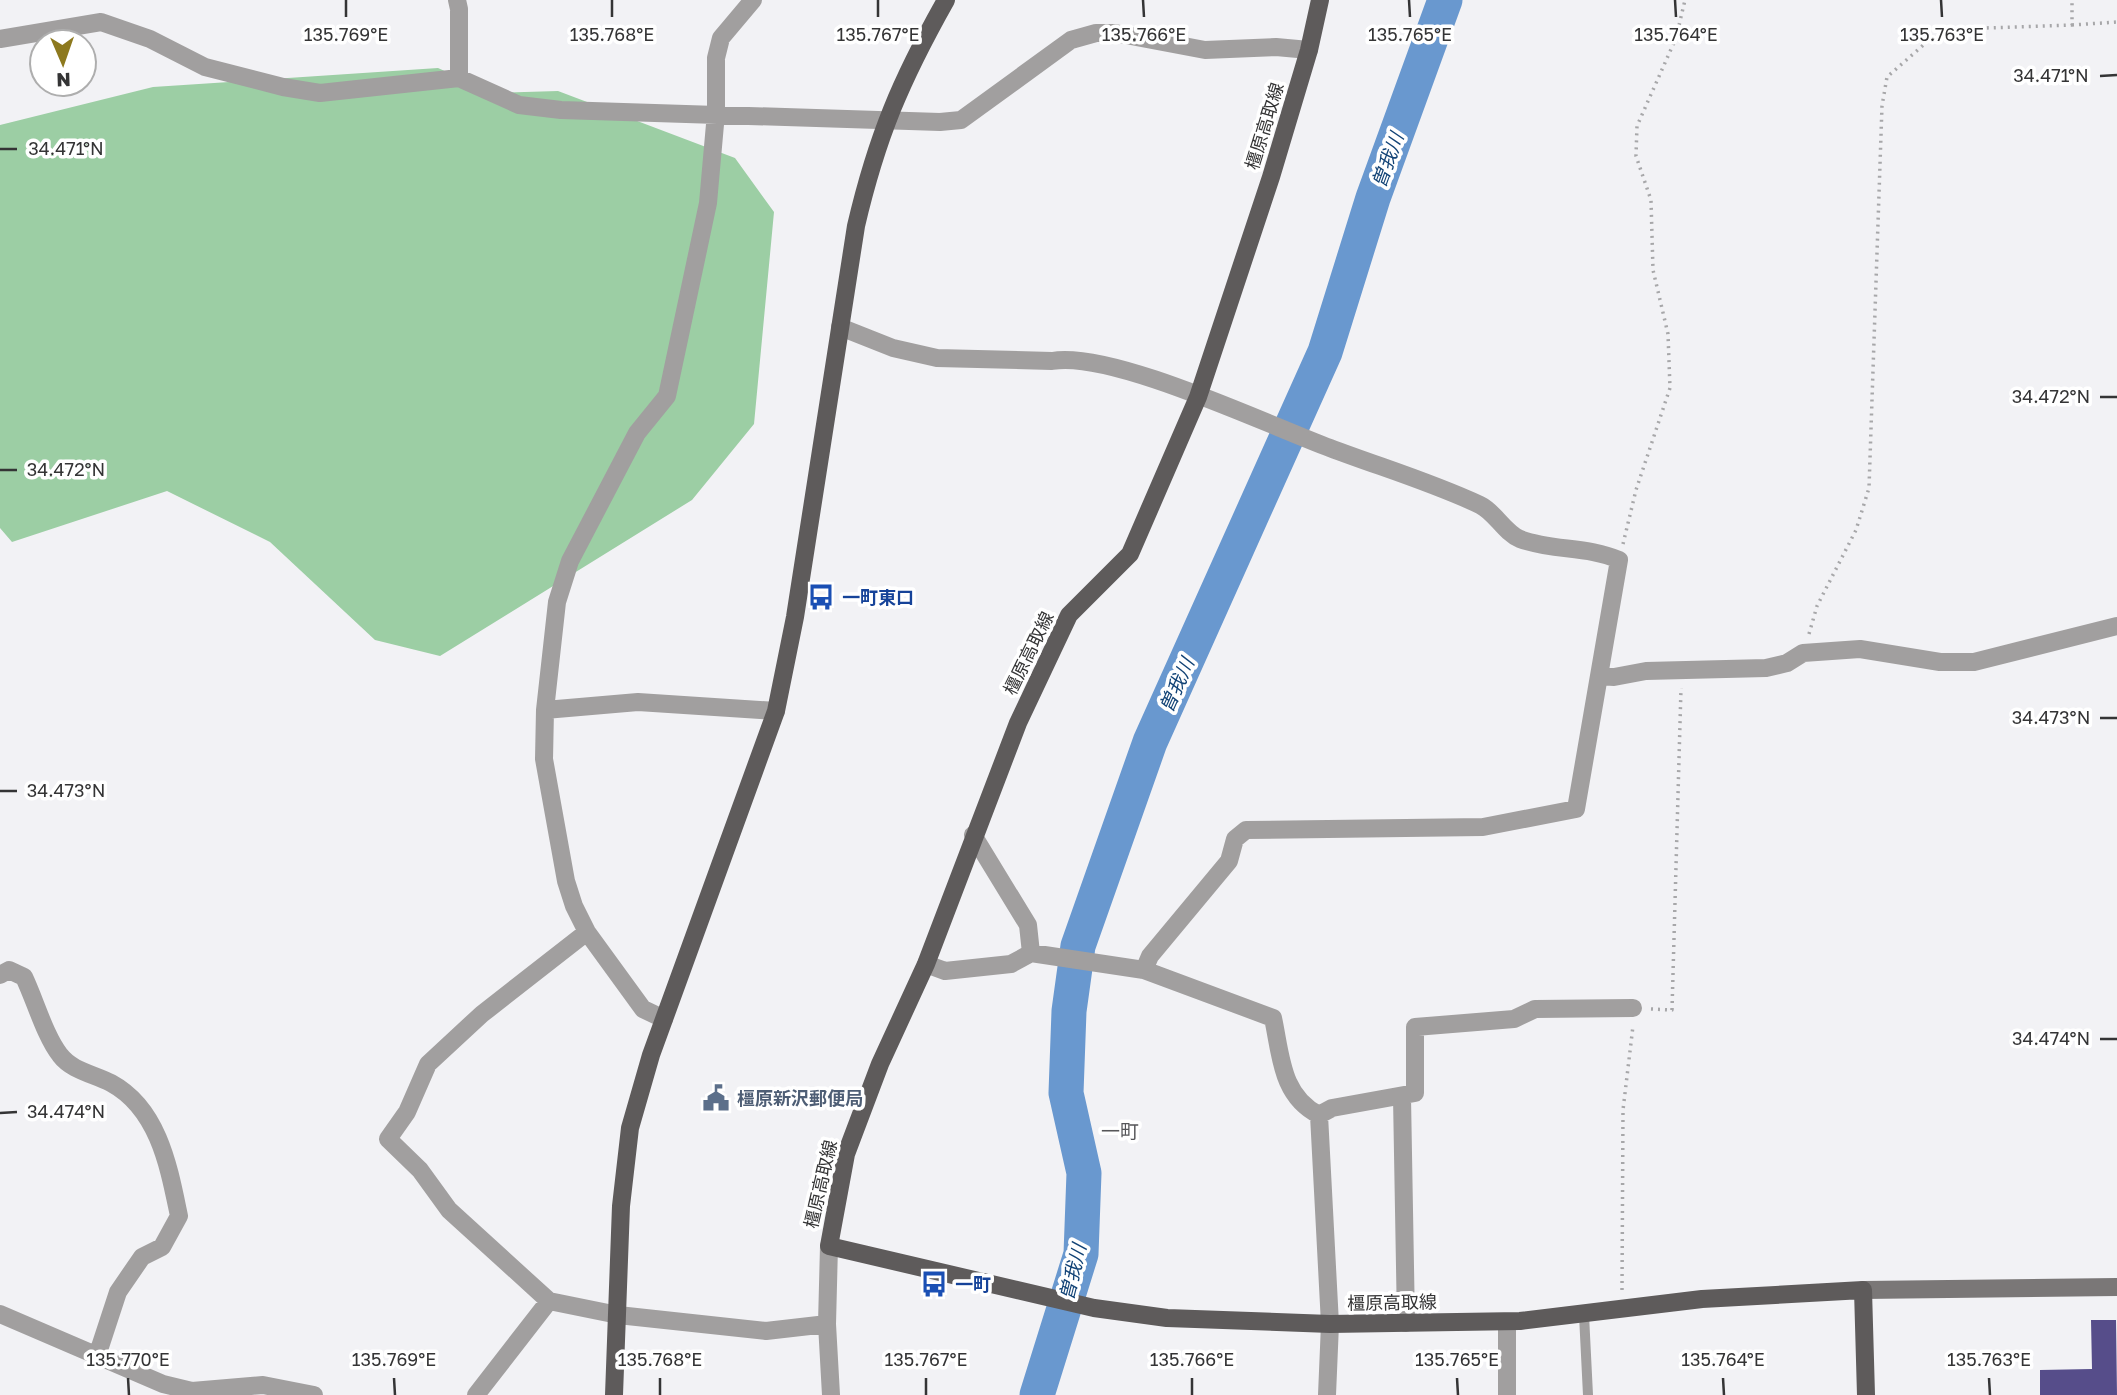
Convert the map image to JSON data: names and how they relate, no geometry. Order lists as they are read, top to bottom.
{
  "streets": {
    "main road": ["橿原高取線"]
  },
  "districts": ["一町"],
  "water": ["曽我川"],
  "places": {
    "bus stop": ["一町東口", "一町"],
    "public building": ["橿原新沢郵便局"]
  },
  "north": "bottom",
  "coordinates": [
    "135.769°E",
    "135.768°E",
    "135.767°E",
    "135.766°E",
    "135.765°E",
    "135.764°E",
    "135.763°E",
    "34.471°N",
    "34.472°N",
    "34.473°N",
    "34.474°N",
    "135.770°E"
  ]
}
